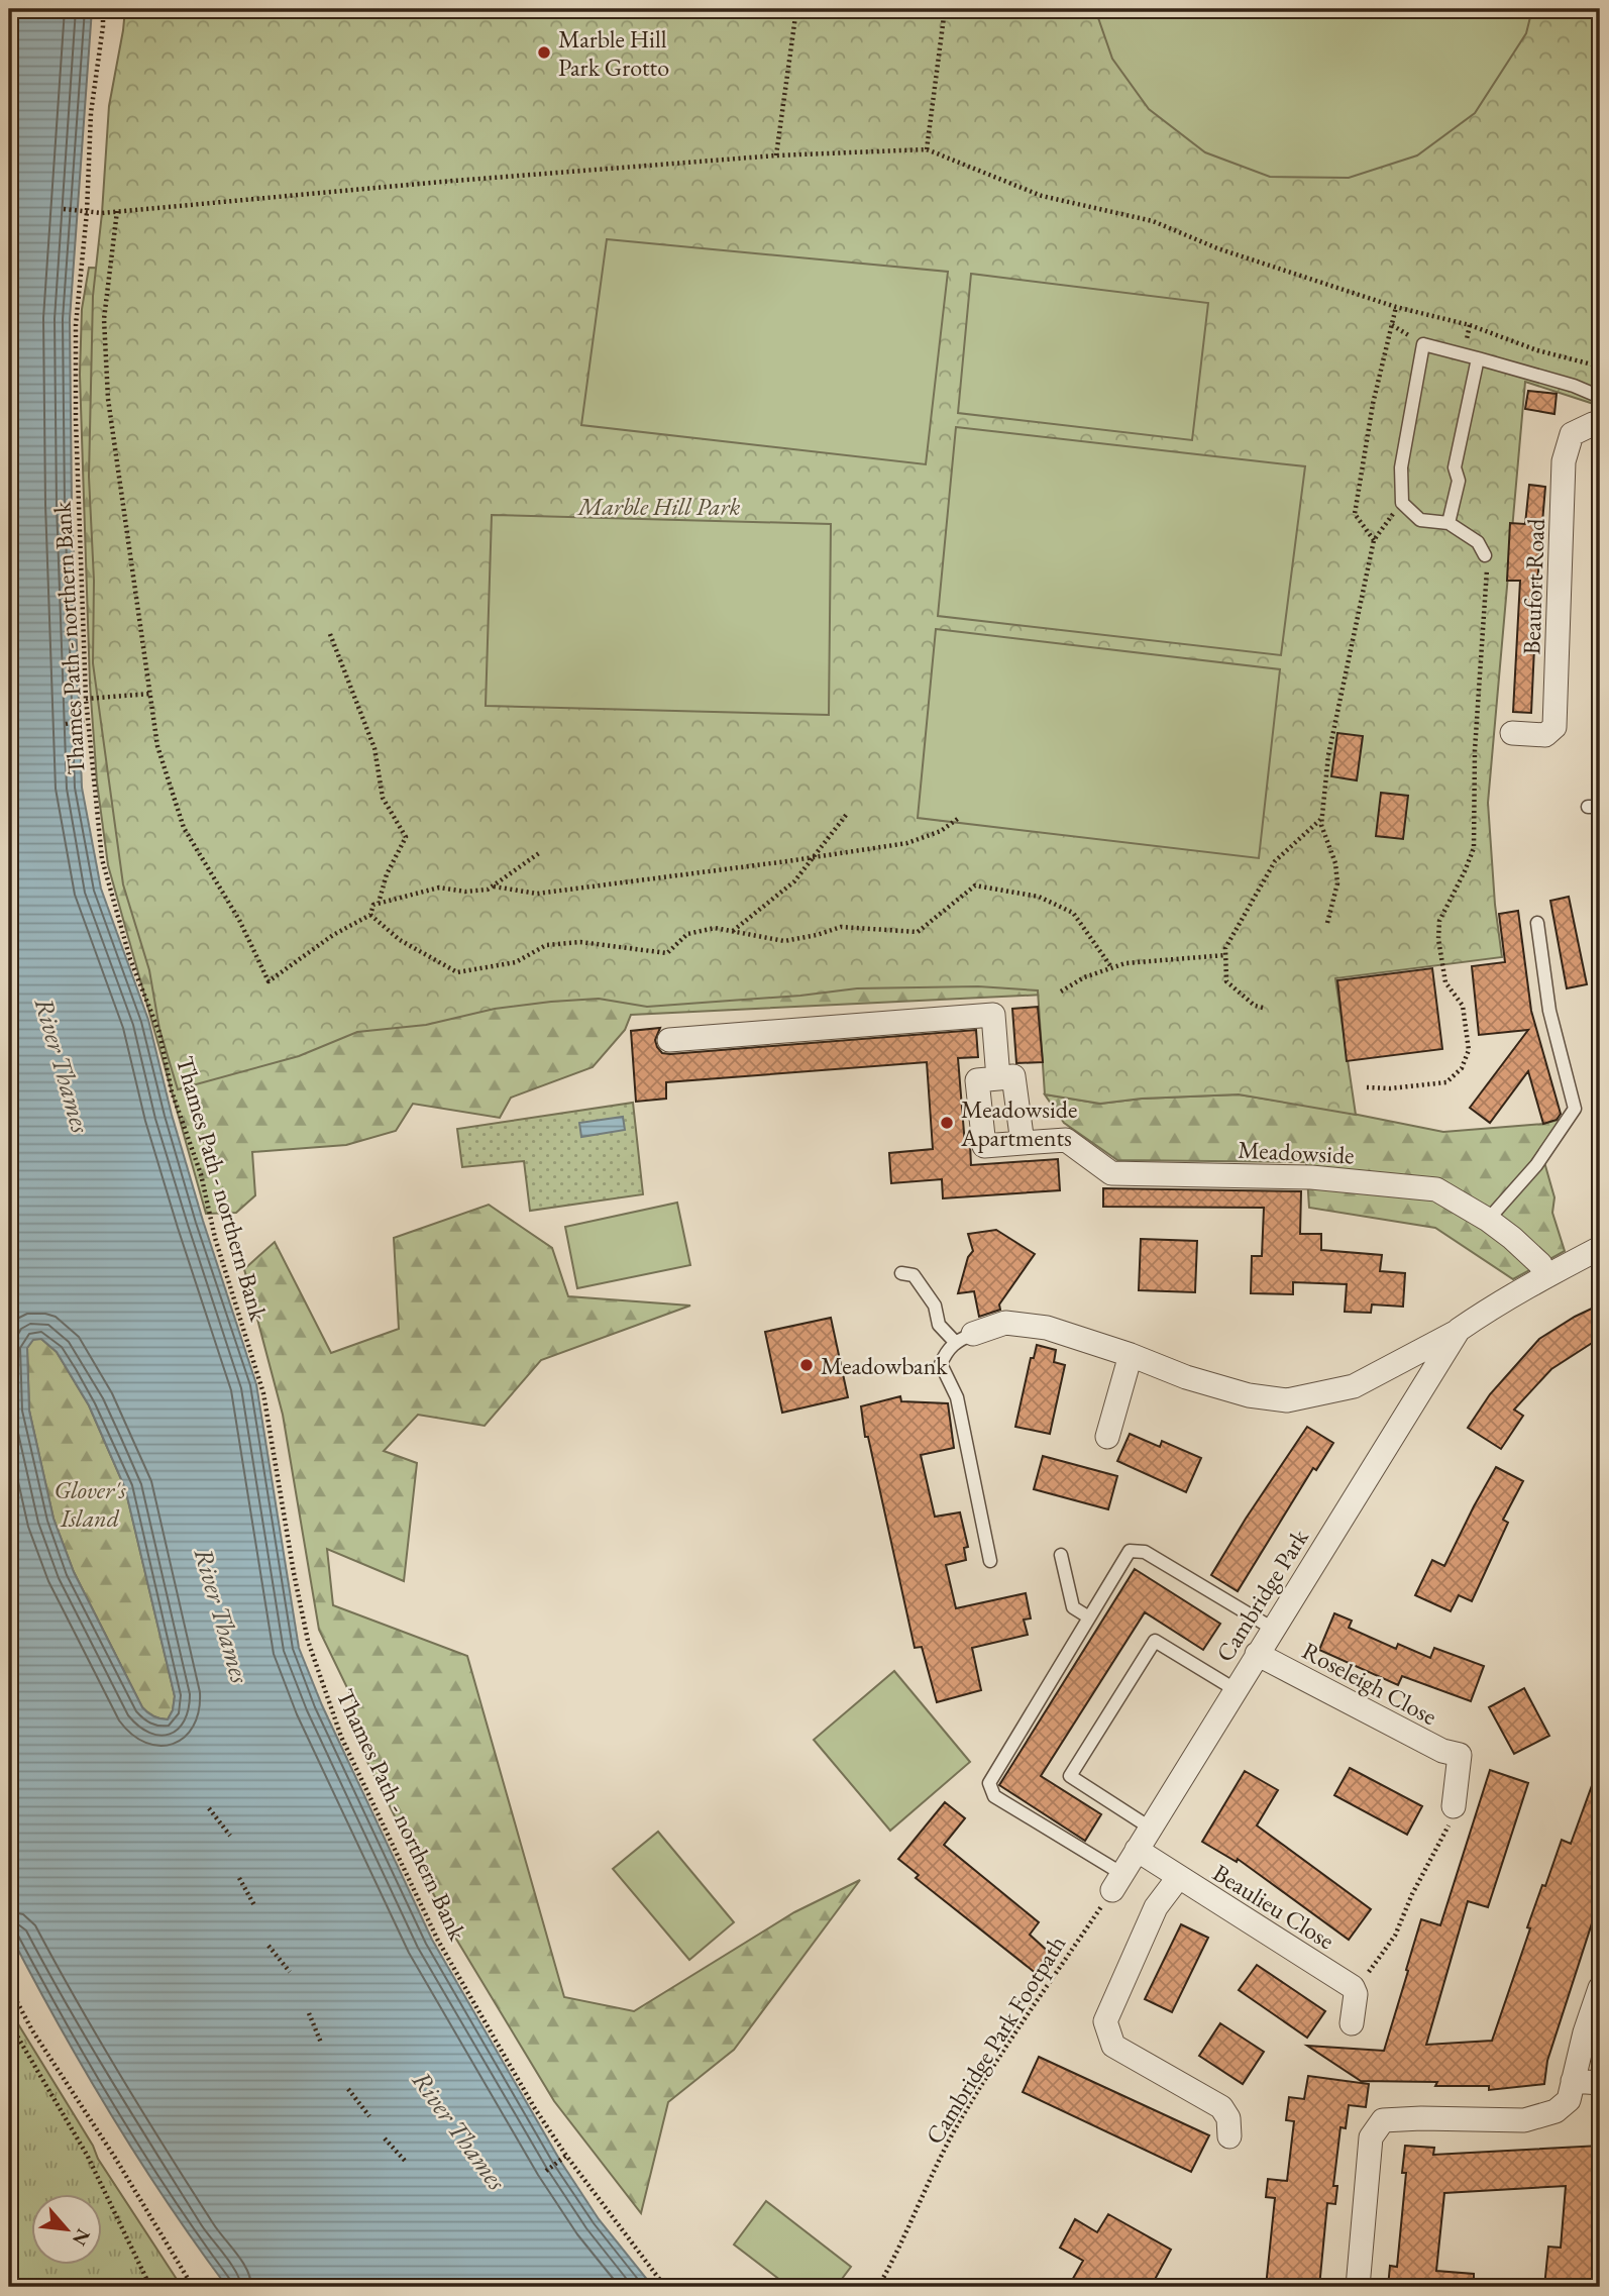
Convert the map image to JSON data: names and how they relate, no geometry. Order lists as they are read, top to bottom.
{
  "streets": {
    "street": [
      "Beaufort Road",
      "Meadowside",
      "Cambridge Park",
      "Roseleigh Close",
      "Beaulieu Close"
    ],
    "path": ["Thames Path - northern Bank", "Cambridge Park Footpath"]
  },
  "crossings": [
    ["Meadowside", "Cambridge Park"],
    ["Cambridge Park", "Roseleigh Close"],
    ["Cambridge Park", "Beaulieu Close"],
    ["Cambridge Park", "Cambridge Park Footpath"]
  ],
  "water": ["River Thames"],
  "parks": ["Marble Hill Park", "Glover's Island"],
  "places": ["Marble Hill Park Grotto", "Meadowside Apartments", "Meadowbank"],
  "north": "bottom right"
}
